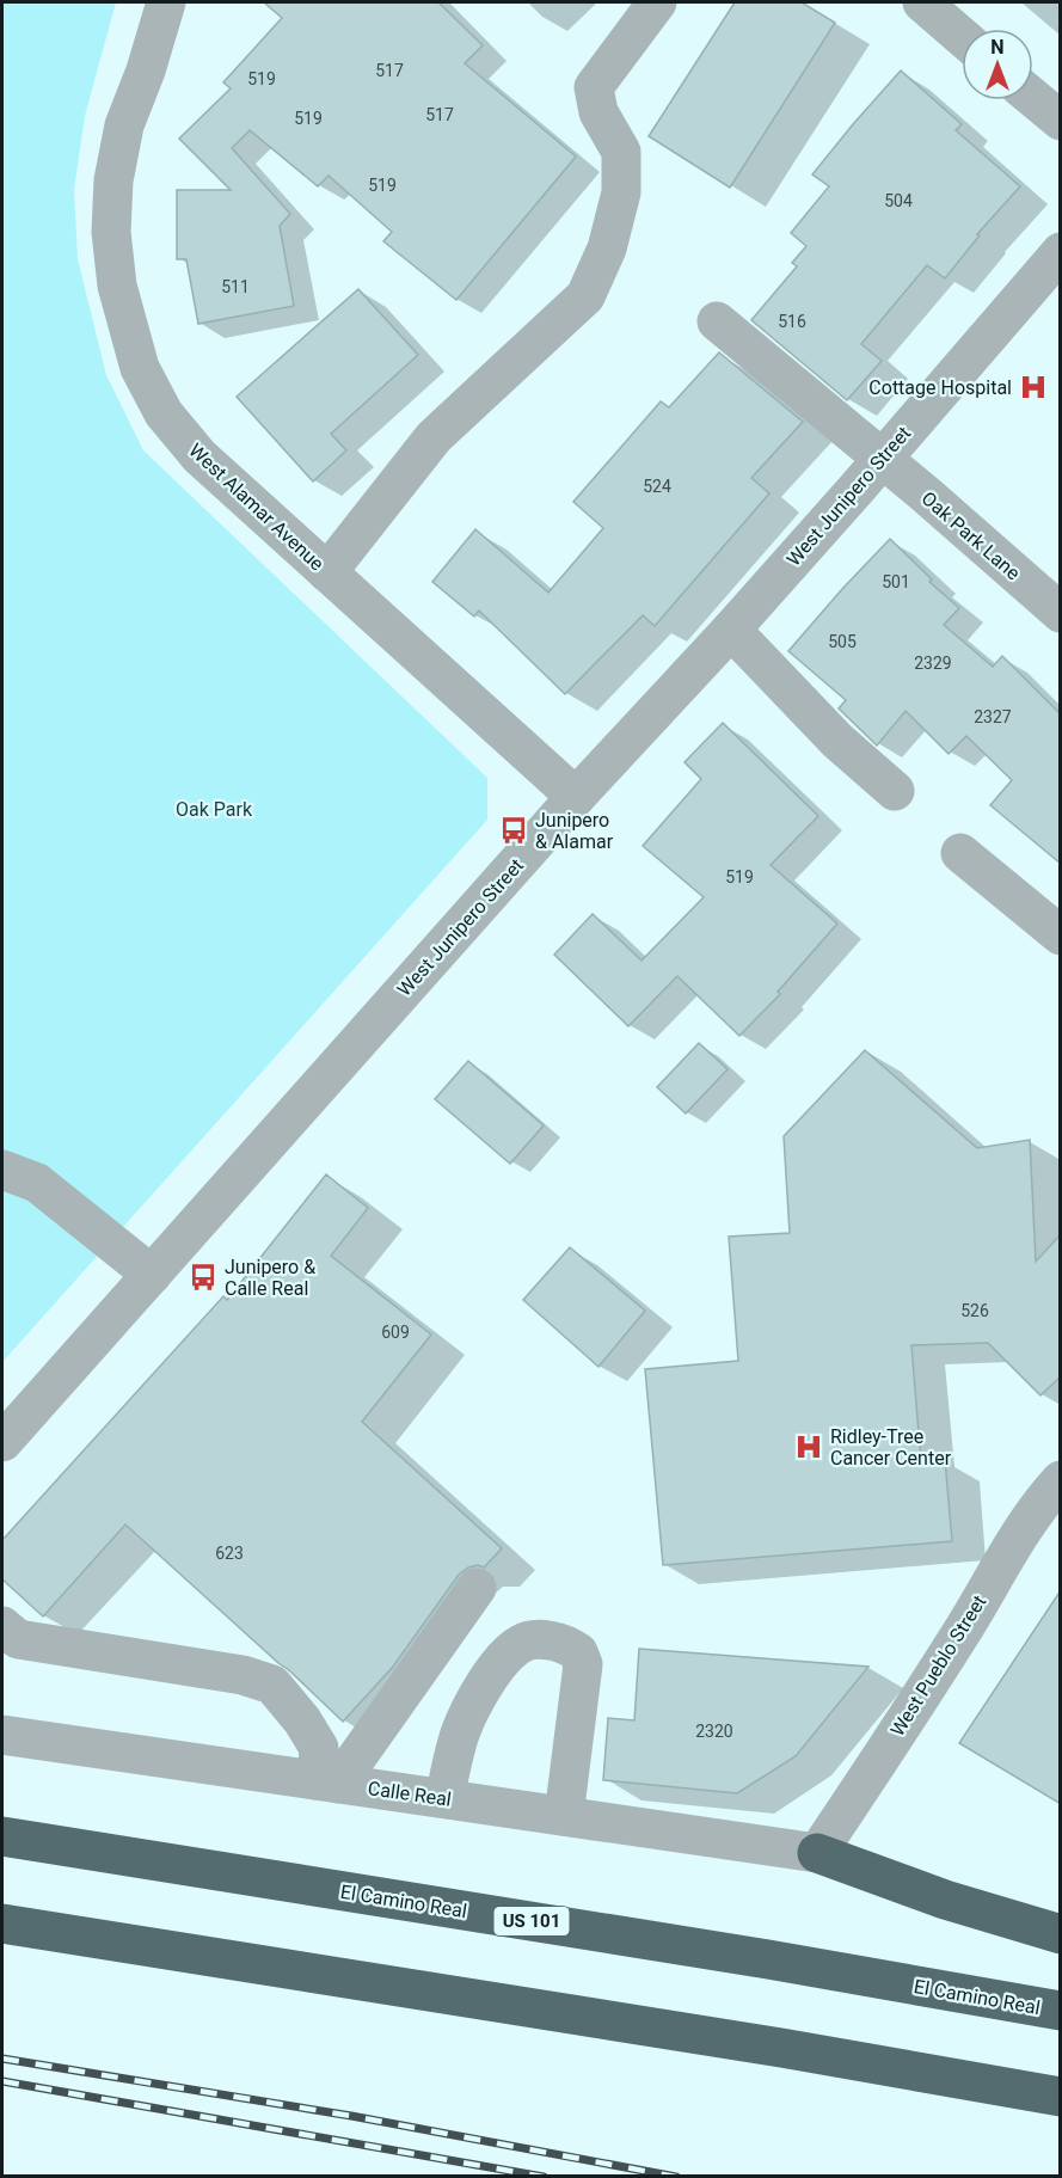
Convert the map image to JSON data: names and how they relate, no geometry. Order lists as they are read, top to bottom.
{
  "streets": {
    "highway": ["El Camino Real", "US 101"],
    "street": [
      "West Junipero Street",
      "West Alamar Avenue",
      "Oak Park Lane",
      "West Pueblo Street",
      "Calle Real"
    ]
  },
  "crossings": [
    ["West Junipero Street", "West Alamar Avenue"],
    ["West Junipero Street", "Oak Park Lane"],
    ["West Pueblo Street", "Calle Real"]
  ],
  "parks": ["Oak Park"],
  "places": {
    "hospital": ["Cottage Hospital", "Ridley-Tree Cancer Center"],
    "bus stop": ["Junipero & Alamar", "Junipero & Calle Real"]
  },
  "house_numbers": [
    "517",
    "519",
    "517",
    "519",
    "519",
    "504",
    "511",
    "516",
    "524",
    "501",
    "505",
    "2329",
    "2327",
    "519",
    "526",
    "609",
    "623",
    "2320"
  ],
  "north": "top"
}
